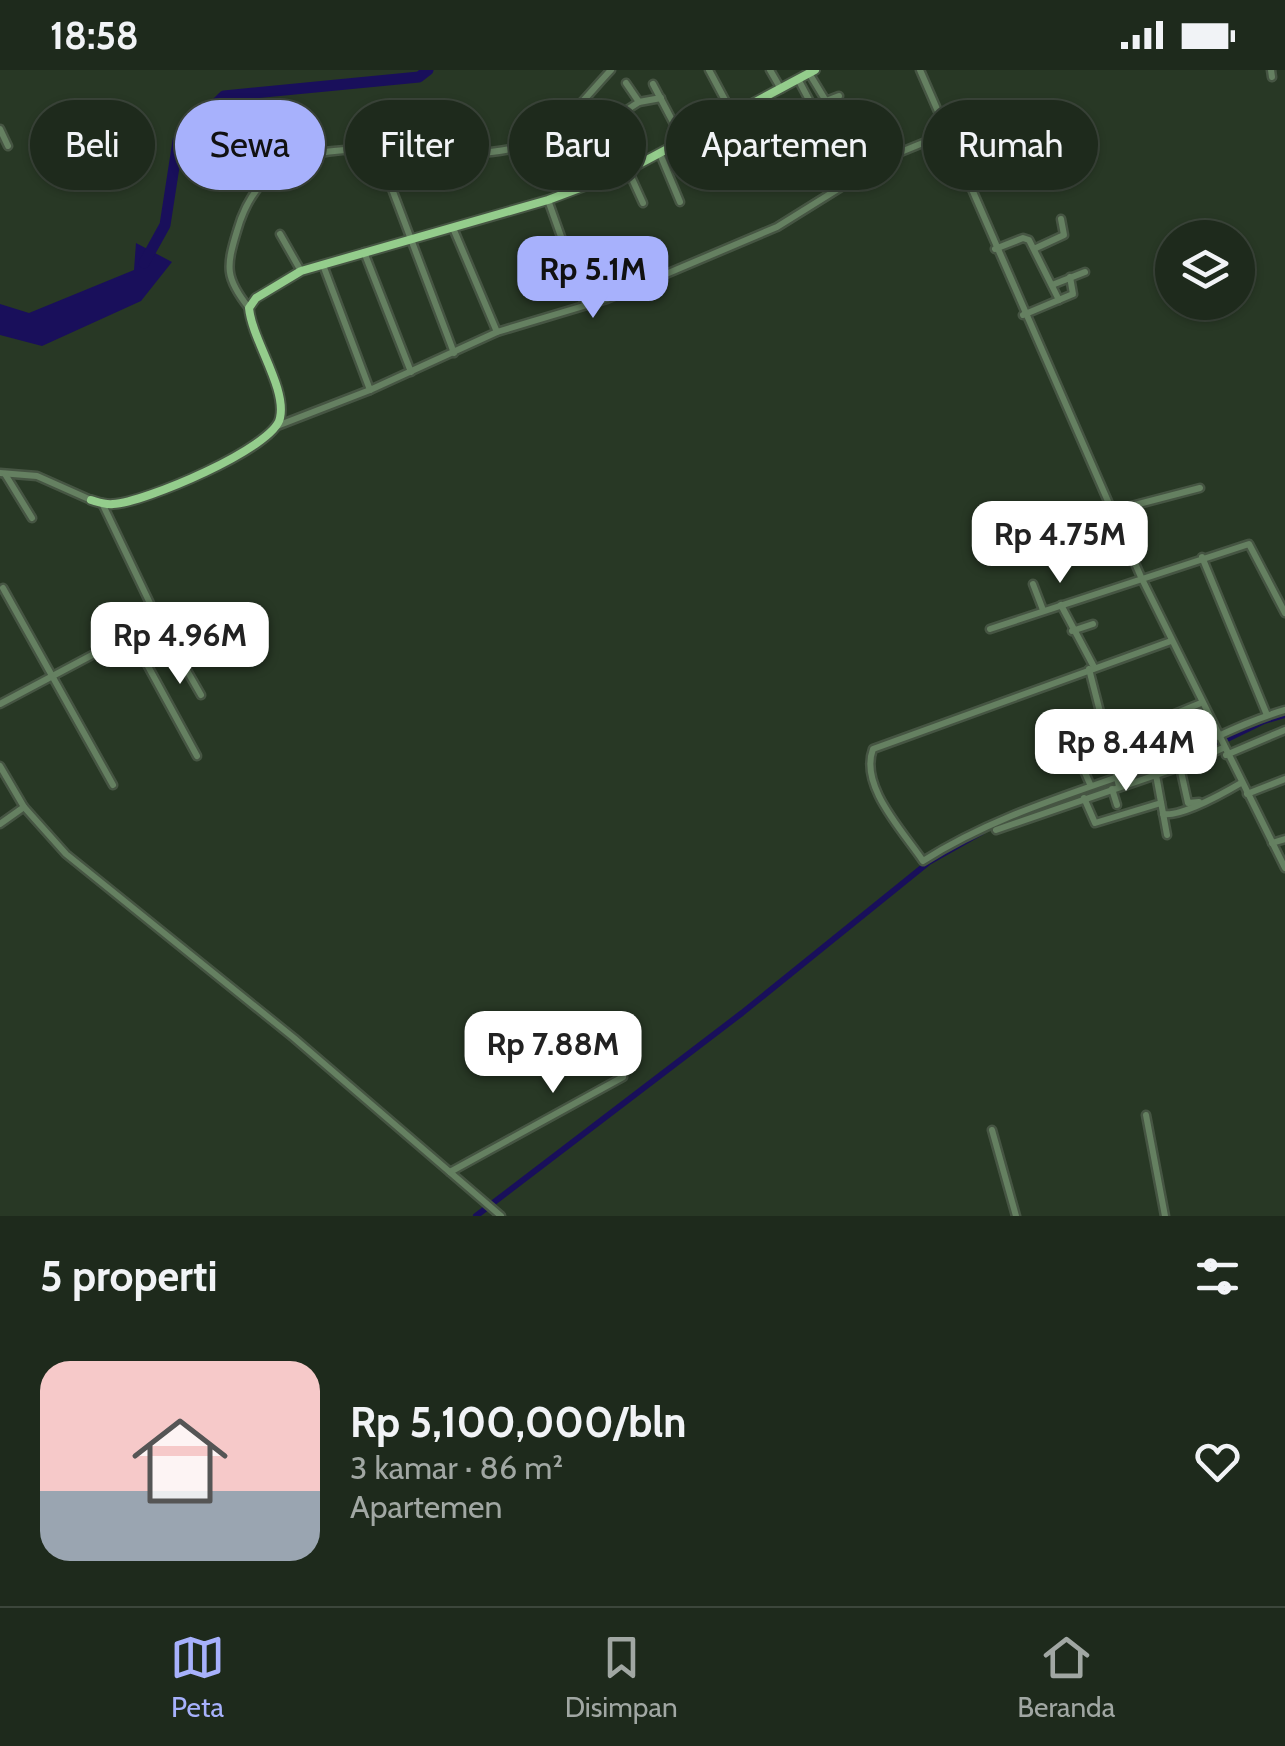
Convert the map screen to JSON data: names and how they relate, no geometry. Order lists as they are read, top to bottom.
{
  "page": {
    "status": "18:58",
    "chip": [
      "Beli",
      "Sewa",
      "Filter",
      "Baru",
      "Apartemen",
      "Rumah"
    ],
    "price": [
      "Rp 5.1M",
      "Rp 4.75M",
      "Rp 4.96M",
      "Rp 8.44M",
      "Rp 7.88M"
    ],
    "heading": "5 properti",
    "list": [
      {
        "name": "Rp 5,100,000/bln",
        "note": "3 kamar · 86 m² · Apartemen"
      }
    ],
    "tabs": ["Peta", "Disimpan", "Beranda"]
  }
}
